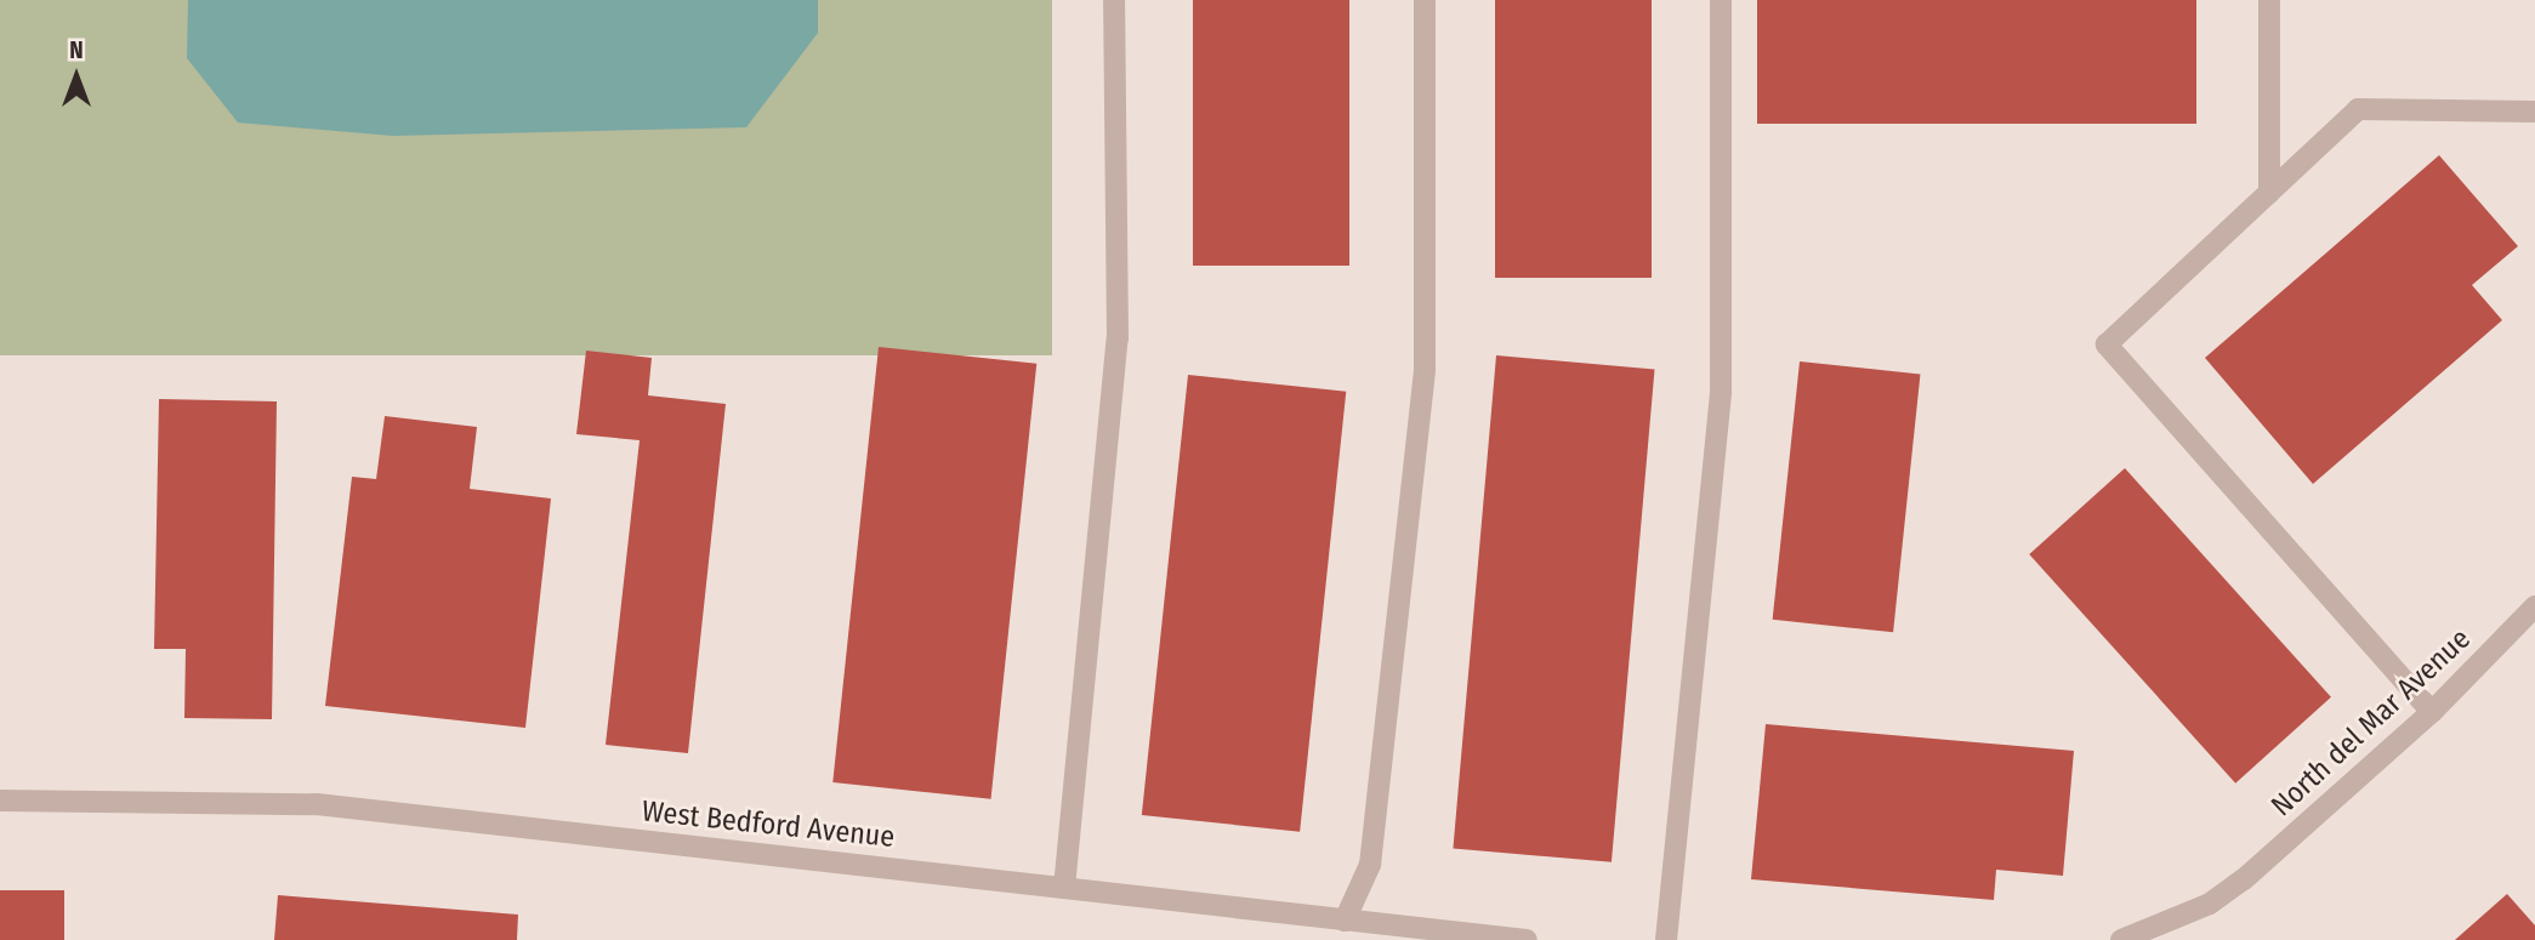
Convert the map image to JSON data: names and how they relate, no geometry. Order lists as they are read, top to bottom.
{
  "streets": {
    "street": ["North del Mar Avenue", "West Bedford Avenue"]
  },
  "north": "top"
}
